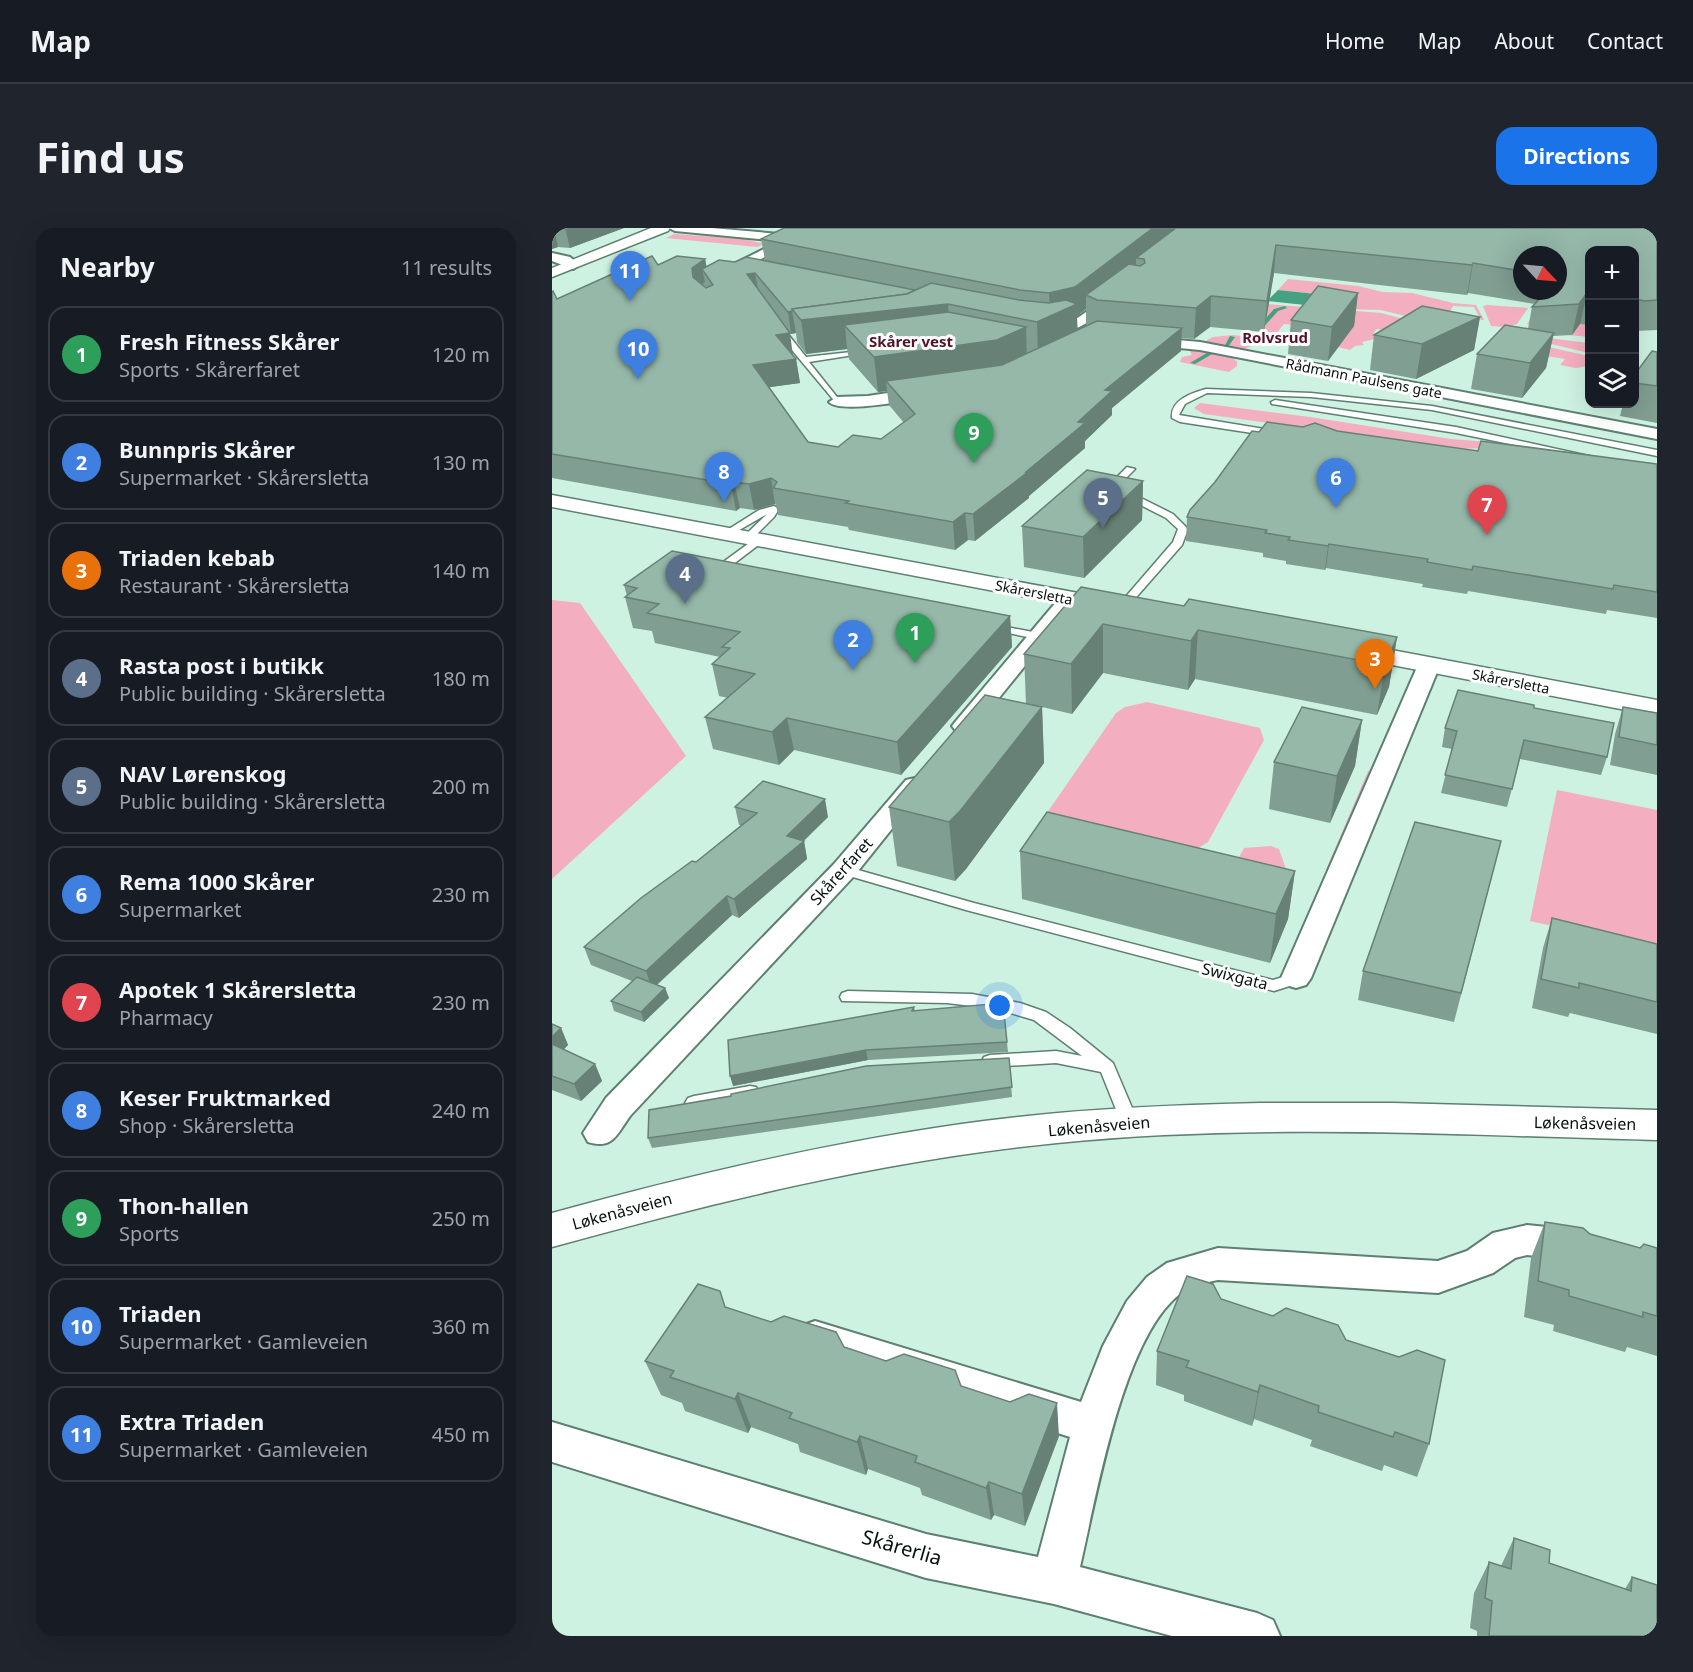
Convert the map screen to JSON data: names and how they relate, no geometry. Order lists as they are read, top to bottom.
{
  "streets": {
    "street": [
      "Rådmann Paulsens gate",
      "Skårersletta",
      "Skårerfaret",
      "Swixgata",
      "Løkenåsveien",
      "Skårerlia"
    ]
  },
  "crossings": [
    ["Skårersletta", "Swixgata"],
    ["Skårerfaret", "Swixgata"]
  ],
  "districts": ["Rolvsrud", "Skårer vest"],
  "north": "bottom right",
  "page": {
    "header": "Map",
    "nav": [
      "Home",
      "Map",
      "About",
      "Contact"
    ],
    "buttons": "Directions",
    "title": "Find us",
    "heading": ["Nearby", "11 results"],
    "map_buttons": ["+", "−"],
    "pins": [
      "11",
      "10",
      "9",
      "8",
      "6",
      "5",
      "7",
      "4",
      "1",
      "2",
      "3"
    ],
    "list": [
      {
        "mark": "1",
        "name": "Fresh Fitness Skårer",
        "note": "Sports · Skårerfaret",
        "value": "120 m"
      },
      {
        "mark": "2",
        "name": "Bunnpris Skårer",
        "note": "Supermarket · Skårersletta",
        "value": "130 m"
      },
      {
        "mark": "3",
        "name": "Triaden kebab",
        "note": "Restaurant · Skårersletta",
        "value": "140 m"
      },
      {
        "mark": "4",
        "name": "Rasta post i butikk",
        "note": "Public building · Skårersletta",
        "value": "180 m"
      },
      {
        "mark": "5",
        "name": "NAV Lørenskog",
        "note": "Public building · Skårersletta",
        "value": "200 m"
      },
      {
        "mark": "6",
        "name": "Rema 1000 Skårer",
        "note": "Supermarket",
        "value": "230 m"
      },
      {
        "mark": "7",
        "name": "Apotek 1 Skårersletta",
        "note": "Pharmacy",
        "value": "230 m"
      },
      {
        "mark": "8",
        "name": "Keser Fruktmarked",
        "note": "Shop · Skårersletta",
        "value": "240 m"
      },
      {
        "mark": "9",
        "name": "Thon-hallen",
        "note": "Sports",
        "value": "250 m"
      },
      {
        "mark": "10",
        "name": "Triaden",
        "note": "Supermarket · Gamleveien",
        "value": "360 m"
      },
      {
        "mark": "11",
        "name": "Extra Triaden",
        "note": "Supermarket · Gamleveien",
        "value": "450 m"
      }
    ]
  }
}
